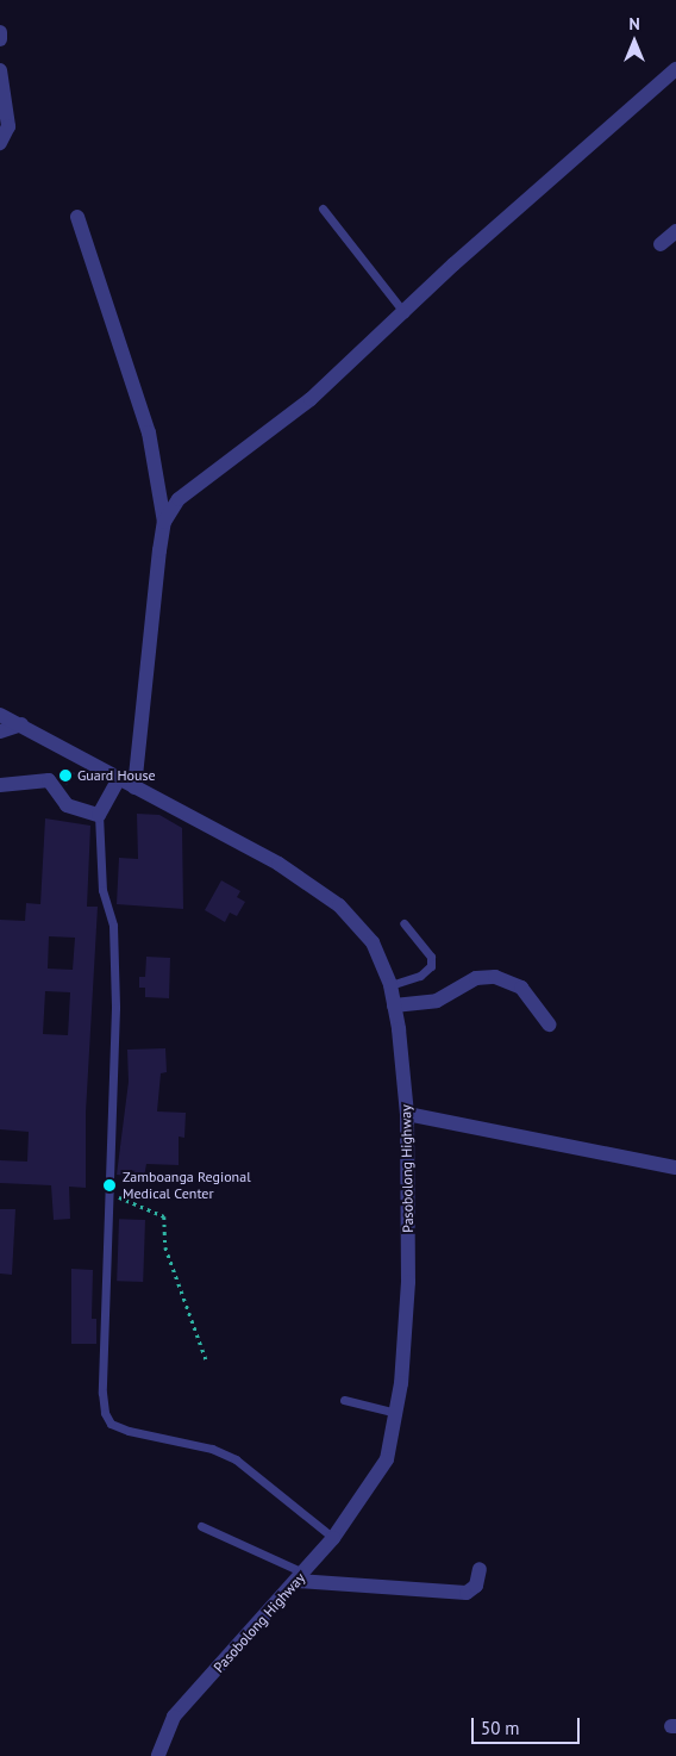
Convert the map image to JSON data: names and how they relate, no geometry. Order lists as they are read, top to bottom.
{
  "streets": {
    "street": ["Pasobolong Highway"]
  },
  "places": ["Guard House", "Zamboanga Regional Medical Center"],
  "scale_bar": "50 m",
  "north": "top"
}
